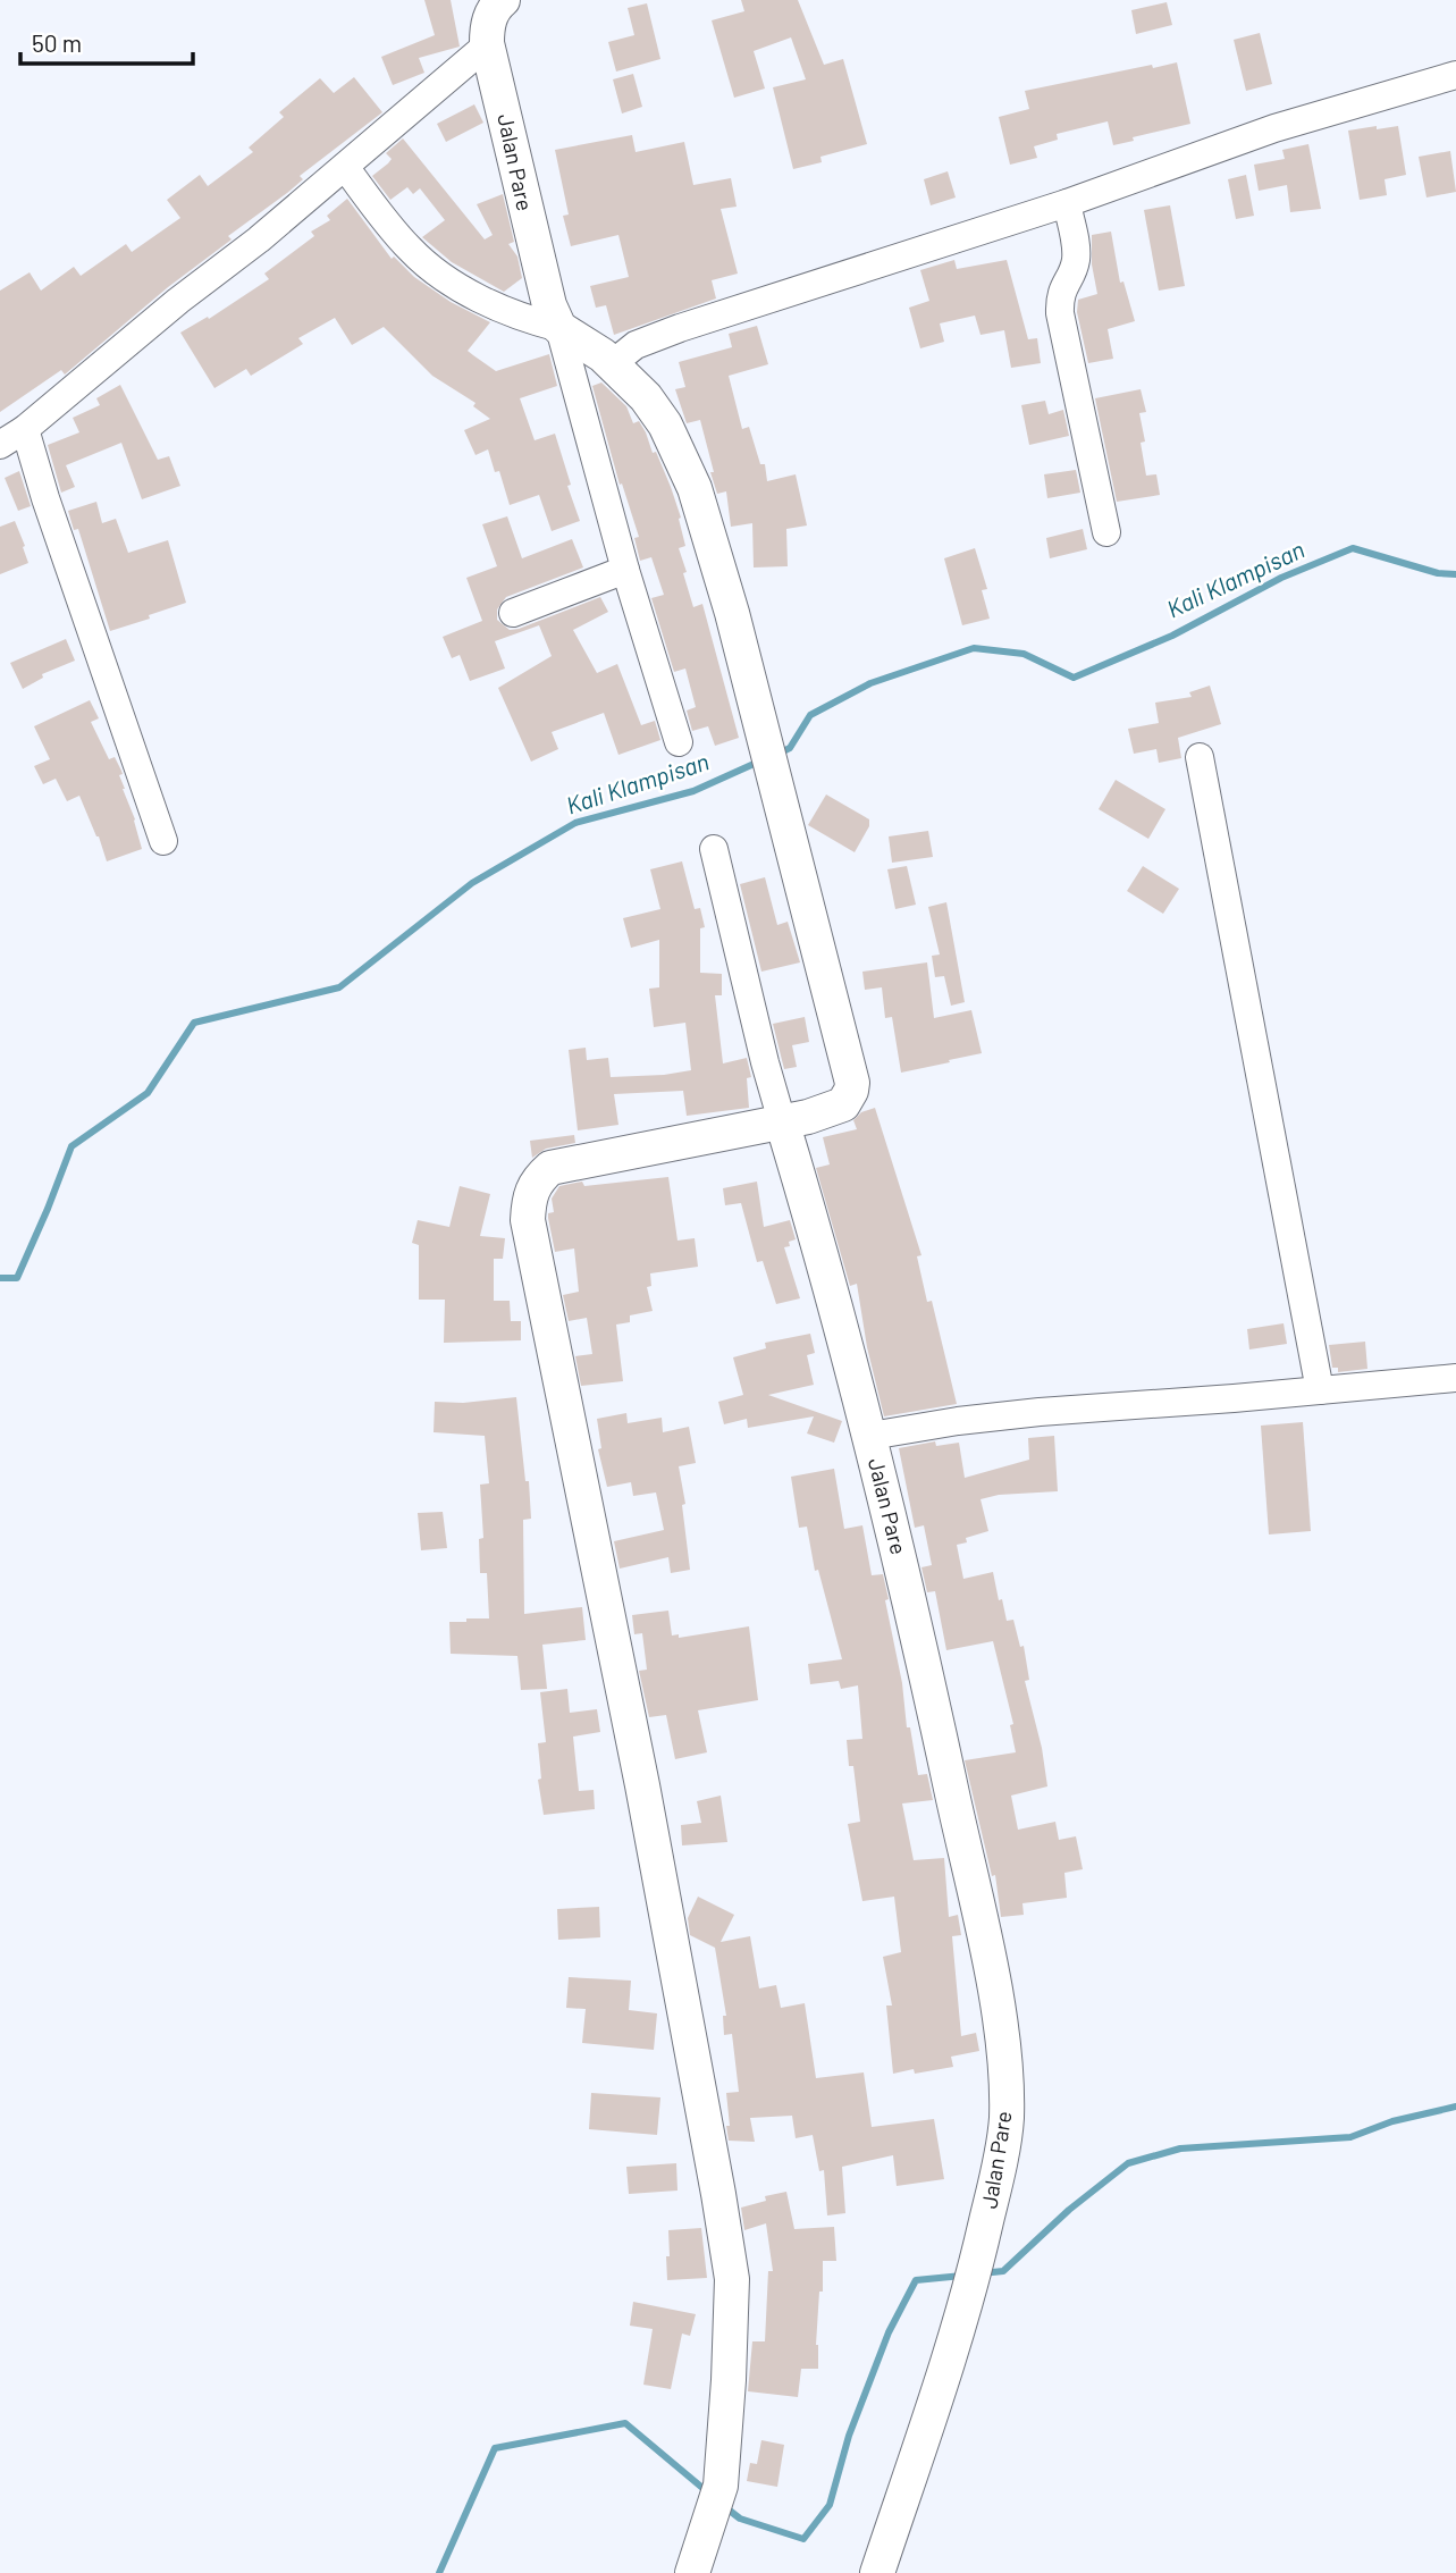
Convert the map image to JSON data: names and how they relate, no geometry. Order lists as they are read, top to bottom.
{
  "streets": {
    "street": ["Jalan Pare"]
  },
  "water": ["Kali Klampisan"],
  "scale_bar": "50 m"
}
